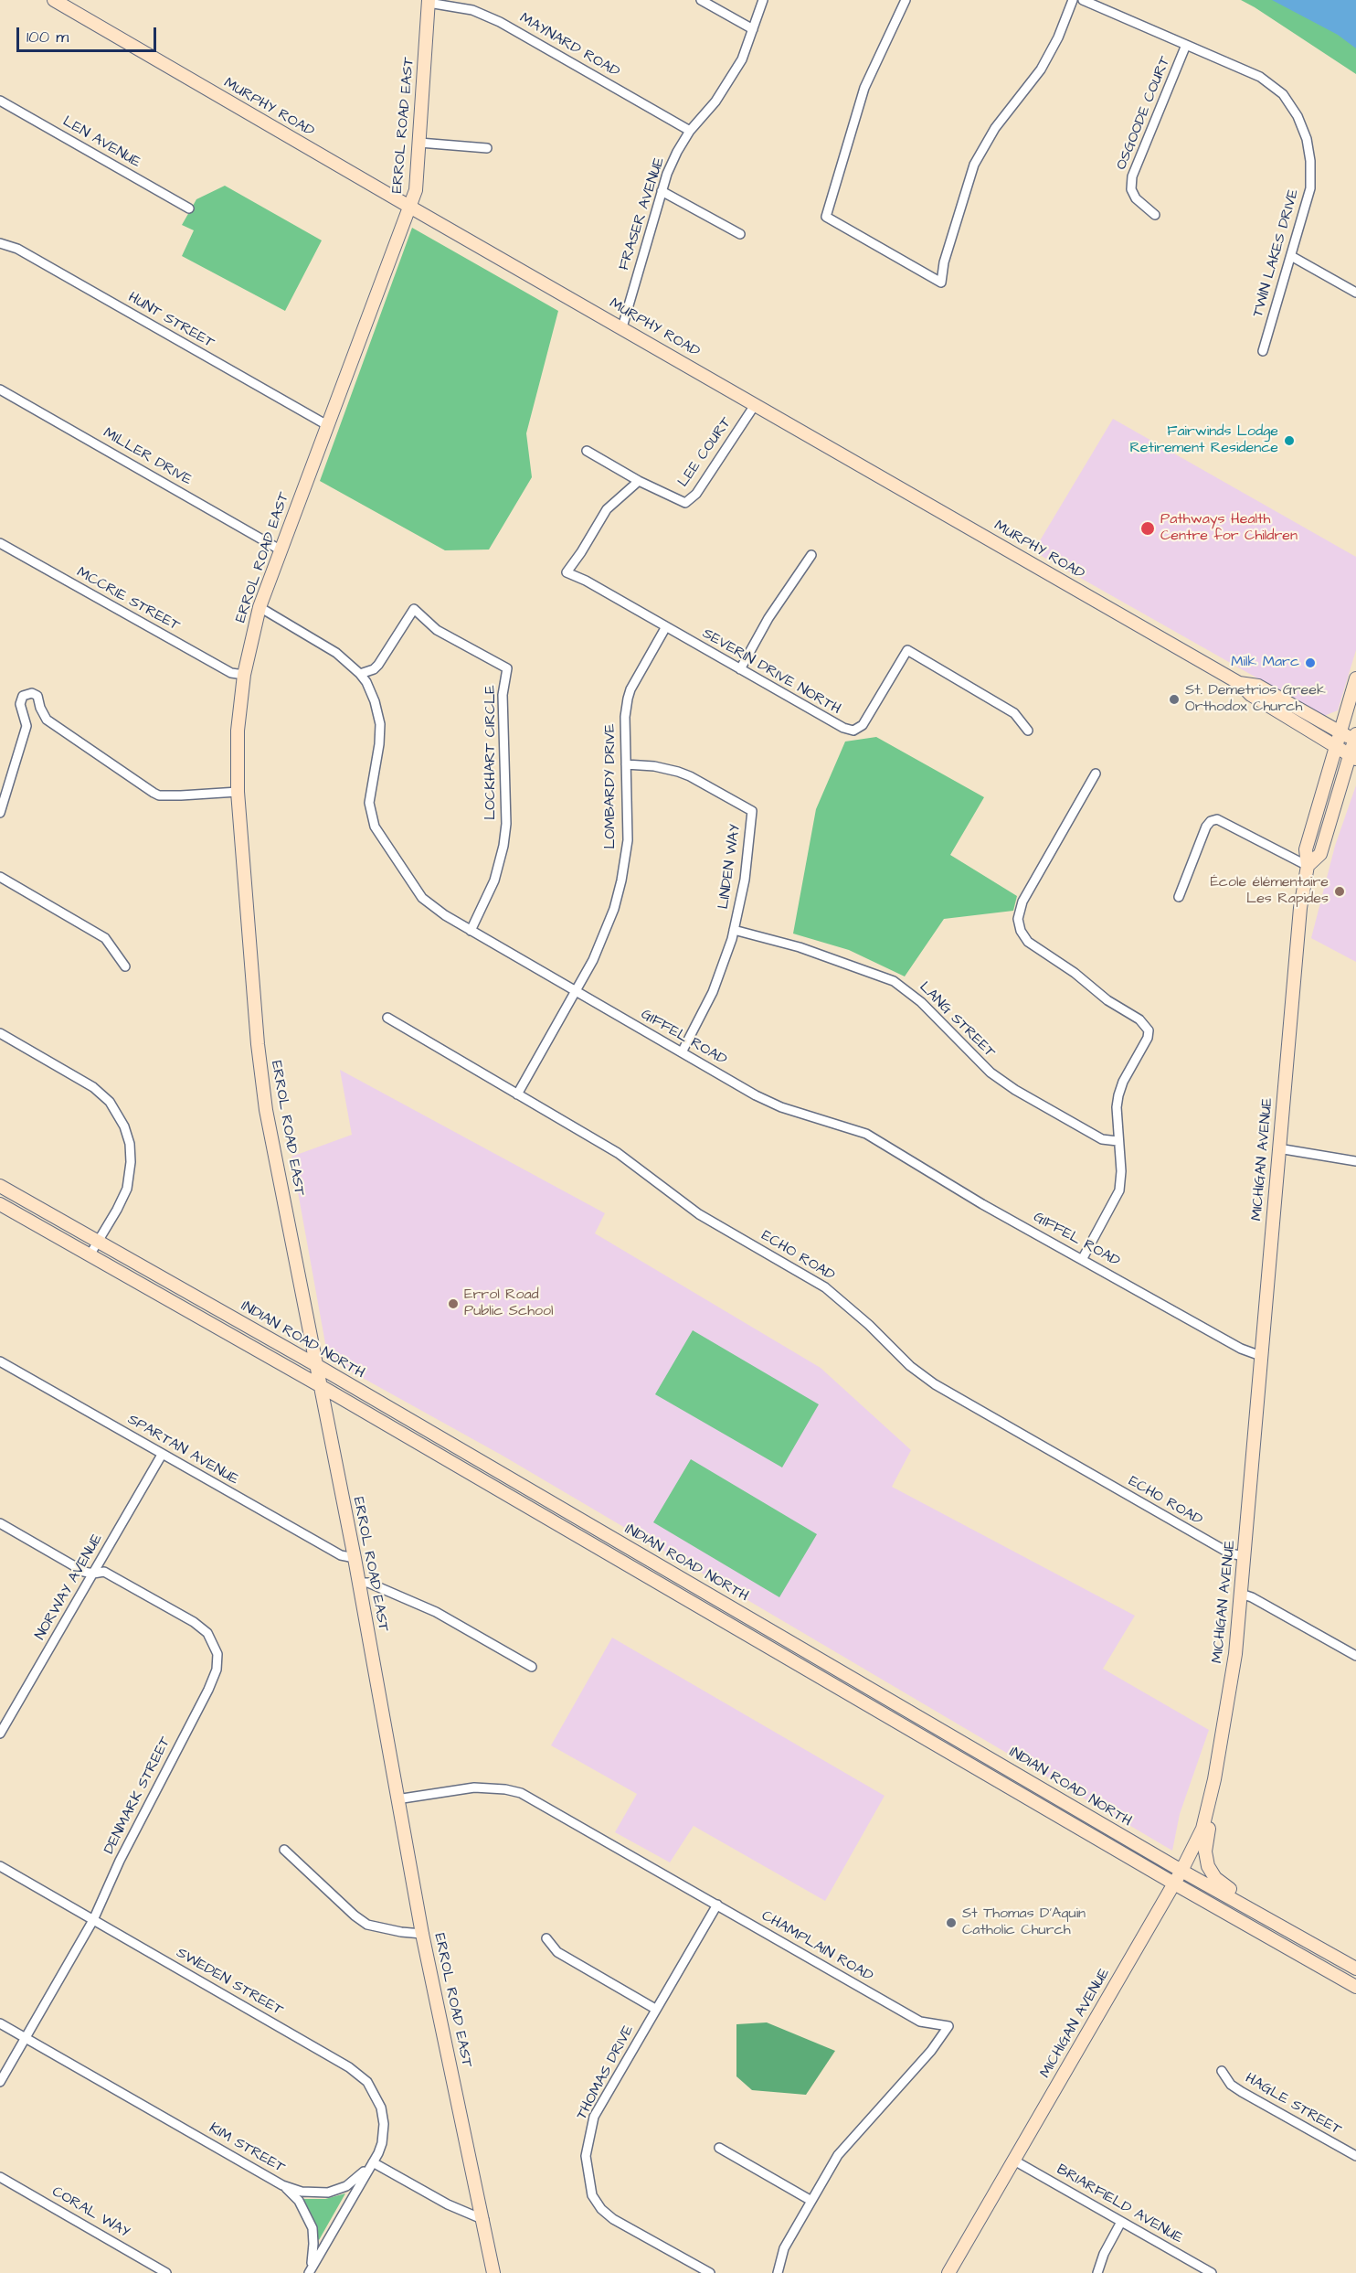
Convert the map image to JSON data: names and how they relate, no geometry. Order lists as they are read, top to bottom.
{
  "streets": {
    "main road": [
      "MURPHY ROAD",
      "ERROL ROAD EAST",
      "MICHIGAN AVENUE",
      "INDIAN ROAD NORTH"
    ],
    "street": [
      "MAYNARD ROAD",
      "OSGOODE COURT",
      "LEN AVENUE",
      "FRASER AVENUE",
      "TWIN LAKES DRIVE",
      "HUNT STREET",
      "LEE COURT",
      "MILLER DRIVE",
      "MCCRIE STREET",
      "SEVERIN DRIVE NORTH",
      "LOCKHART CIRCLE",
      "LOMBARDY DRIVE",
      "LINDEN WAY",
      "LANG STREET",
      "GIFFEL ROAD",
      "ECHO ROAD",
      "SPARTAN AVENUE",
      "NORWAY AVENUE",
      "DENMARK STREET",
      "CHAMPLAIN ROAD",
      "SWEDEN STREET",
      "THOMAS DRIVE",
      "HAGLE STREET",
      "KIM STREET",
      "BRIARFIELD AVENUE",
      "CORAL WAY"
    ]
  },
  "crossings": [
    ["MAYNARD ROAD", "ERROL ROAD EAST"],
    ["MAYNARD ROAD", "FRASER AVENUE"],
    ["MURPHY ROAD", "ERROL ROAD EAST"],
    ["MURPHY ROAD", "FRASER AVENUE"],
    ["MURPHY ROAD", "LEE COURT"],
    ["MURPHY ROAD", "MICHIGAN AVENUE"],
    ["OSGOODE COURT", "TWIN LAKES DRIVE"],
    ["ERROL ROAD EAST", "HUNT STREET"],
    ["ERROL ROAD EAST", "MILLER DRIVE"],
    ["ERROL ROAD EAST", "MCCRIE STREET"],
    ["ERROL ROAD EAST", "GIFFEL ROAD"],
    ["ERROL ROAD EAST", "INDIAN ROAD NORTH"],
    ["ERROL ROAD EAST", "SPARTAN AVENUE"],
    ["ERROL ROAD EAST", "CHAMPLAIN ROAD"],
    ["LEE COURT", "SEVERIN DRIVE NORTH"],
    ["SEVERIN DRIVE NORTH", "LOMBARDY DRIVE"],
    ["LOCKHART CIRCLE", "GIFFEL ROAD"],
    ["LOMBARDY DRIVE", "LINDEN WAY"],
    ["LOMBARDY DRIVE", "GIFFEL ROAD"],
    ["LOMBARDY DRIVE", "ECHO ROAD"],
    ["LINDEN WAY", "LANG STREET"],
    ["LINDEN WAY", "GIFFEL ROAD"],
    ["GIFFEL ROAD", "MICHIGAN AVENUE"],
    ["MICHIGAN AVENUE", "ECHO ROAD"],
    ["MICHIGAN AVENUE", "INDIAN ROAD NORTH"],
    ["MICHIGAN AVENUE", "BRIARFIELD AVENUE"],
    ["SPARTAN AVENUE", "NORWAY AVENUE"],
    ["NORWAY AVENUE", "DENMARK STREET"],
    ["DENMARK STREET", "SWEDEN STREET"],
    ["DENMARK STREET", "KIM STREET"],
    ["CHAMPLAIN ROAD", "THOMAS DRIVE"],
    ["SWEDEN STREET", "KIM STREET"]
  ],
  "places": [
    "Fairwinds Lodge Retirement Residence",
    "Pathways Health Centre for Children",
    "Milk Marc",
    "St. Demetrios Greek Orthodox Church",
    "École élémentaire Les Rapides",
    "Errol Road Public School",
    "St Thomas D'Aquin Catholic Church"
  ],
  "scale_bar": "100 m"
}
